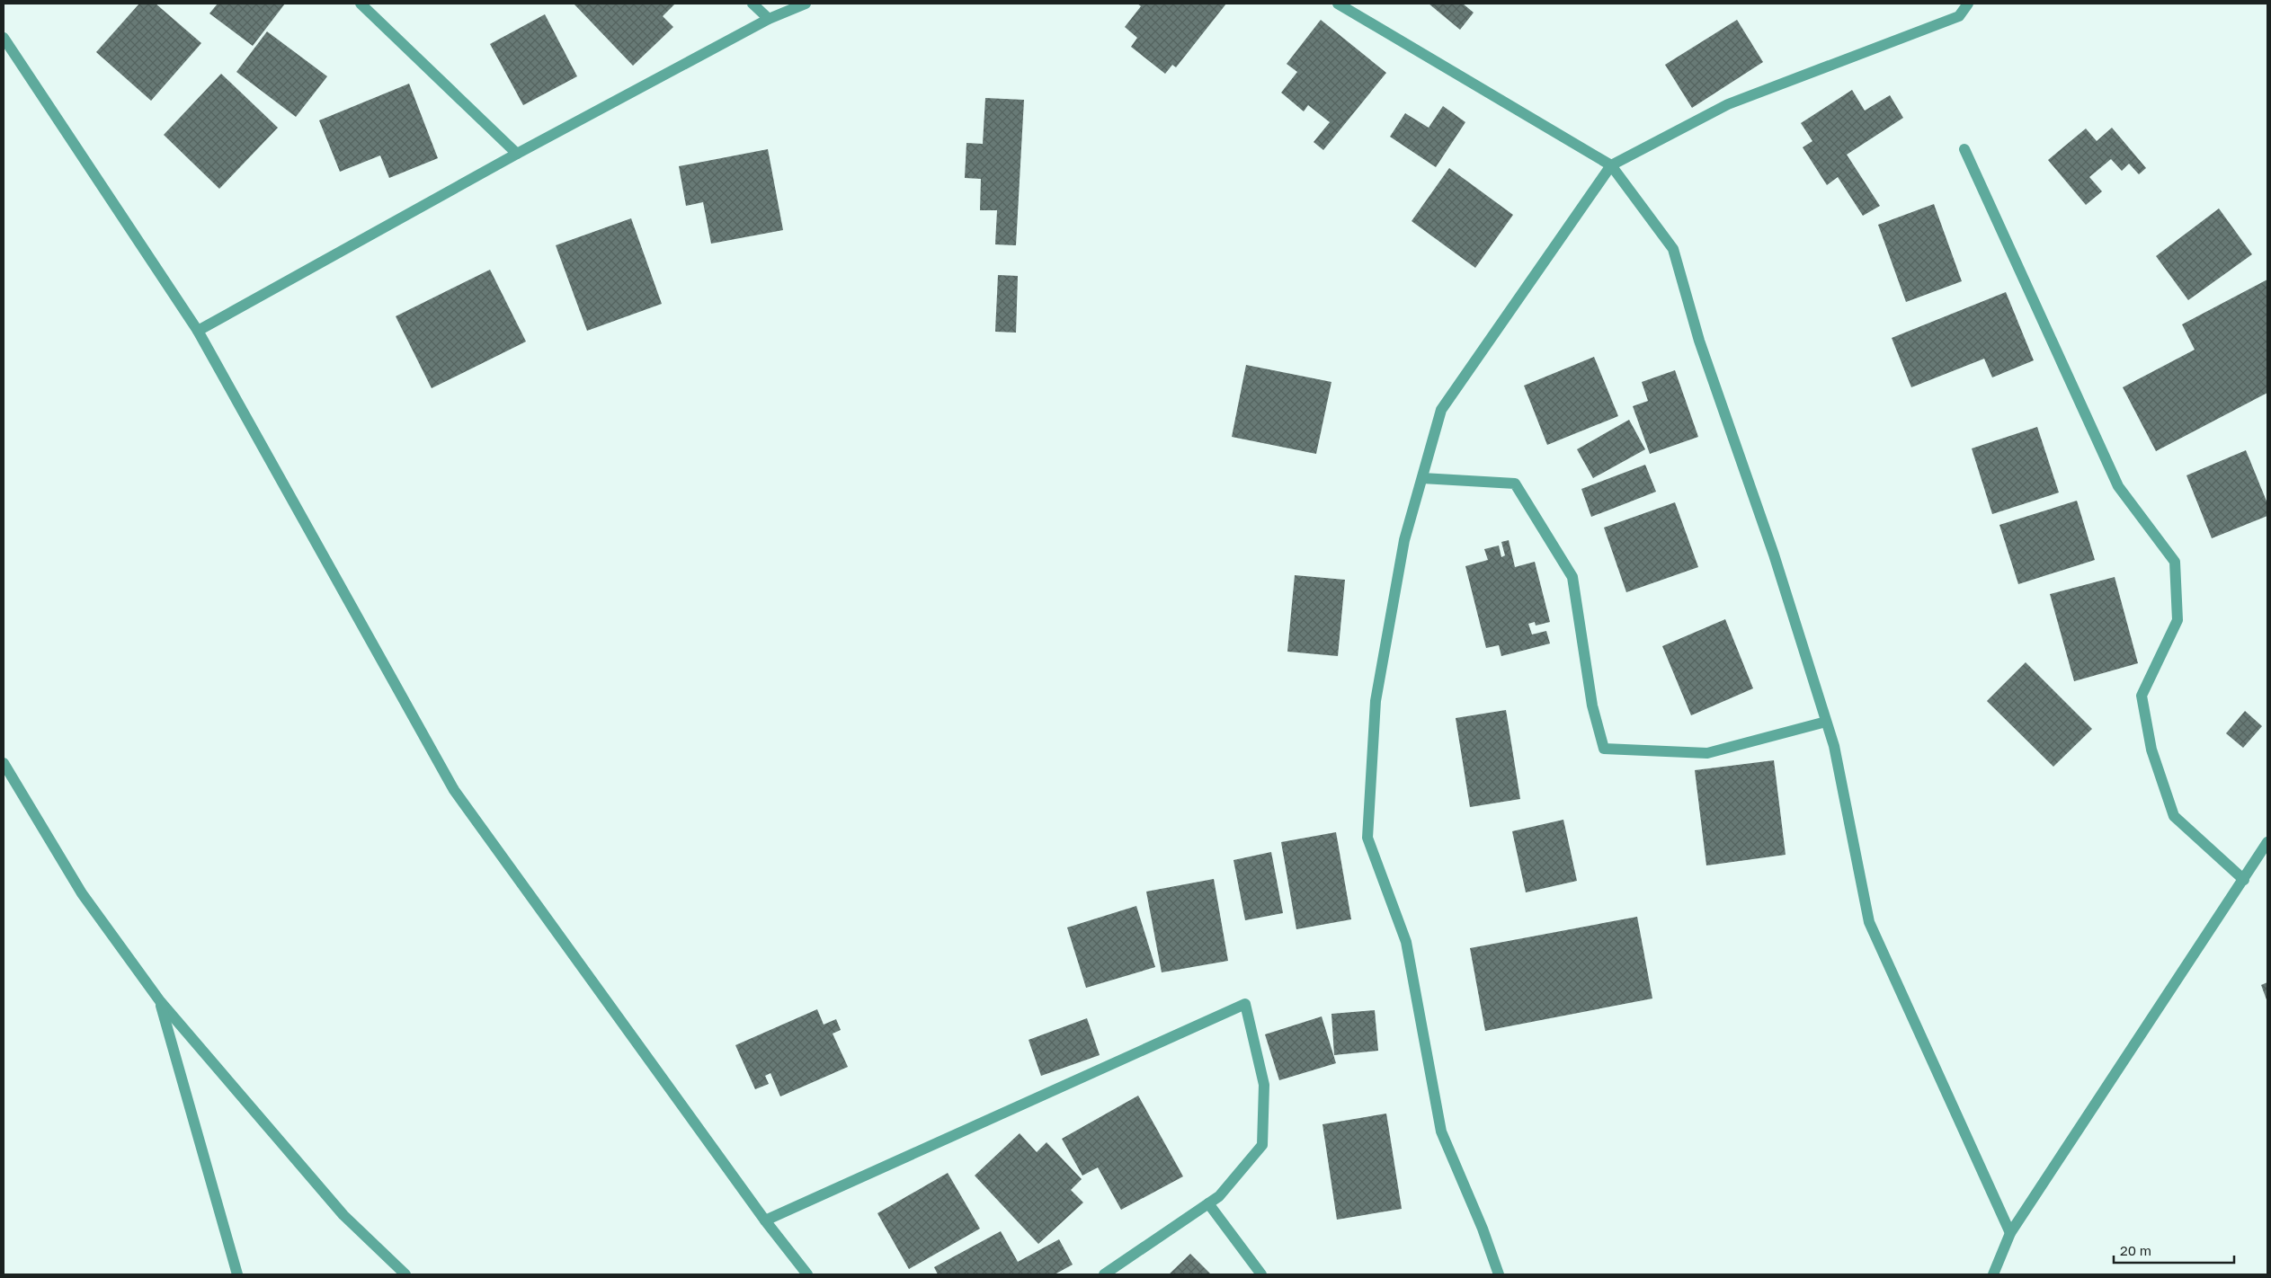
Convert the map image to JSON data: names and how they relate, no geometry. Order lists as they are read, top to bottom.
{
  "scale_bar": "20 m"
}
